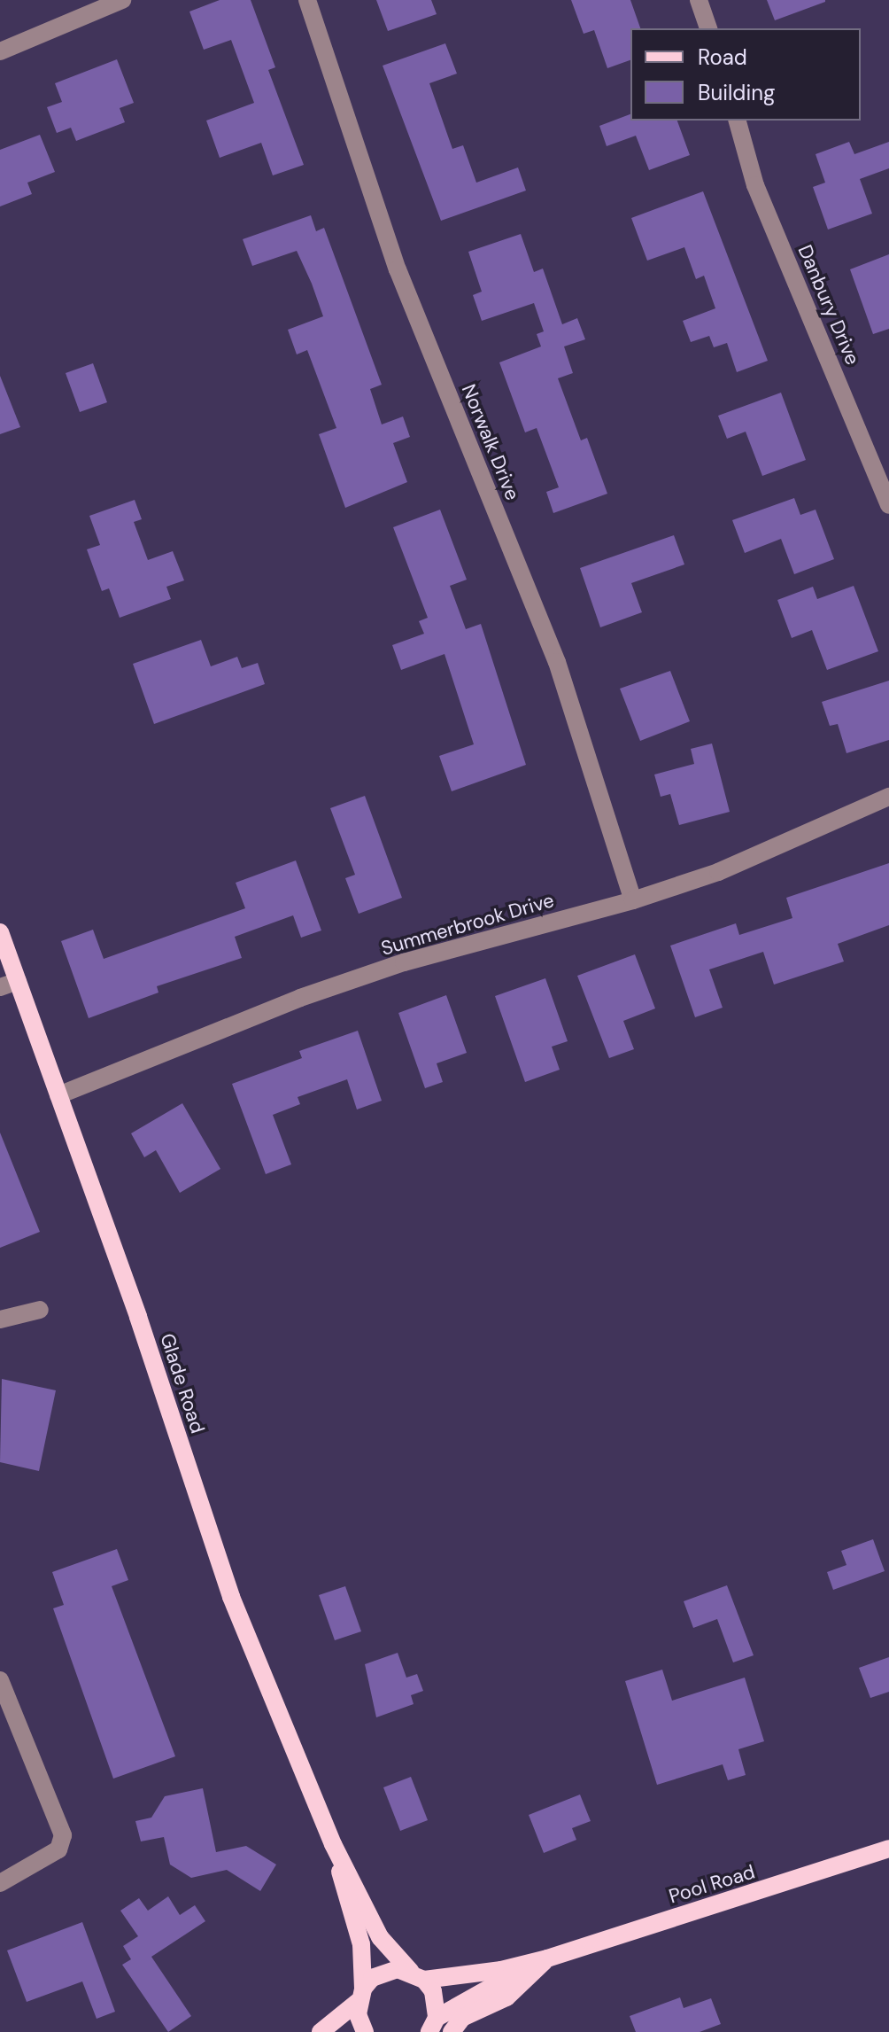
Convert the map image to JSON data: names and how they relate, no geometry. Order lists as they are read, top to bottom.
{
  "streets": {
    "main road": ["Glade Road", "Pool Road"],
    "street": ["Danbury Drive", "Norwalk Drive", "Summerbrook Drive"]
  },
  "crossings": [
    ["Norwalk Drive", "Summerbrook Drive"],
    ["Summerbrook Drive", "Glade Road"],
    ["Glade Road", "Pool Road"]
  ],
  "legend": ["Road", "Building"]
}
